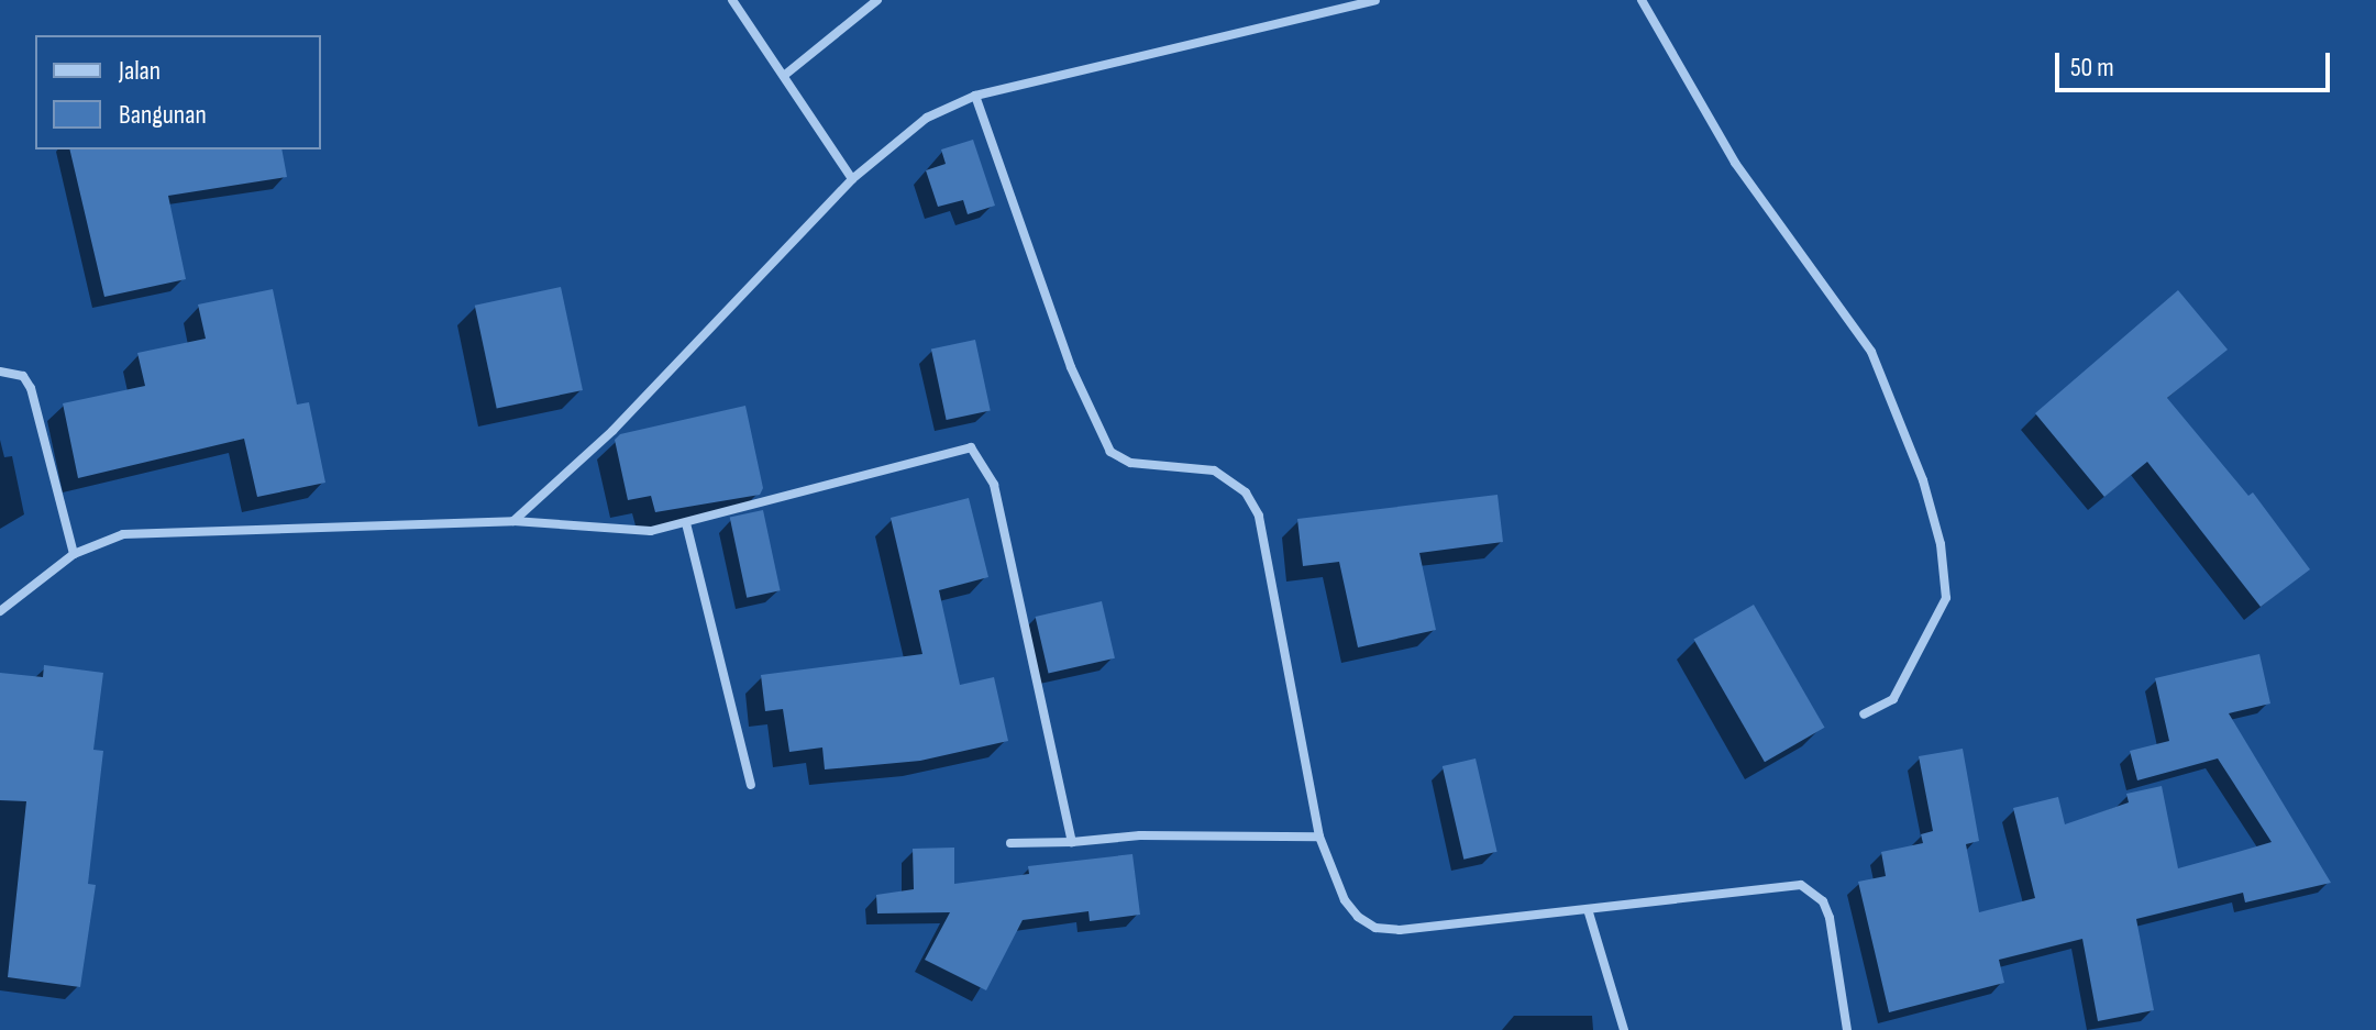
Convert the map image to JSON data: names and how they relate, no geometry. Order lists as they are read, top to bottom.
{
  "legend": ["Jalan", "Bangunan"],
  "scale_bar": "50 m"
}
